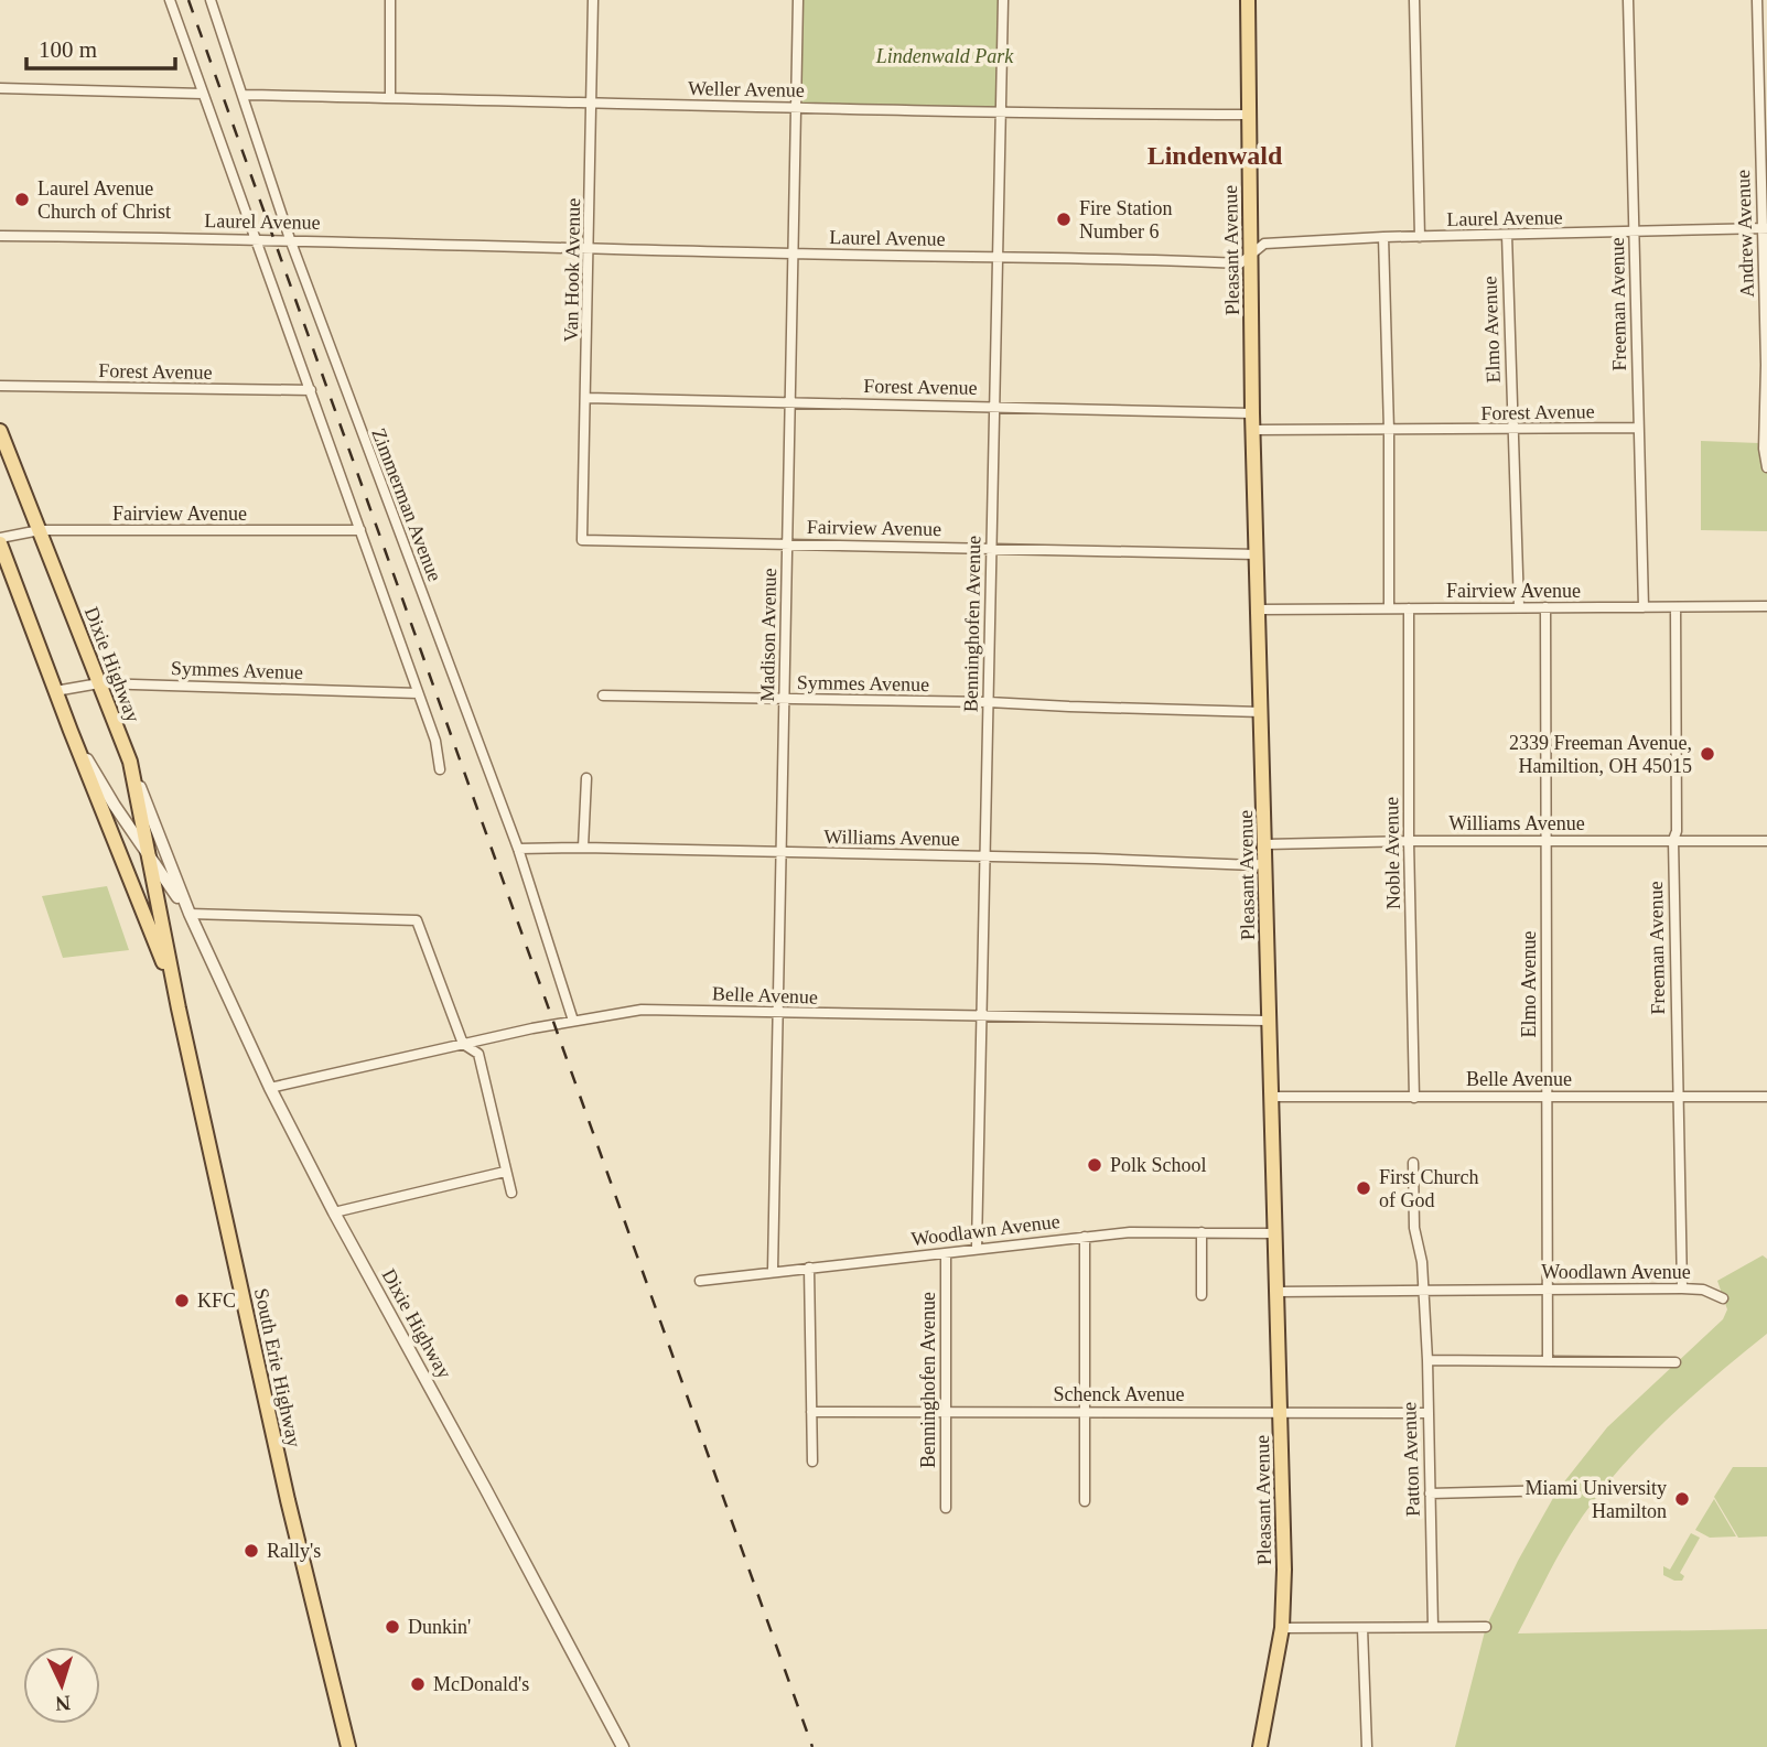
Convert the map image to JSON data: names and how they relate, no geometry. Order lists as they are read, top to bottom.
{
  "streets": {
    "main road": ["Pleasant Avenue", "Dixie Highway", "South Erie Highway"],
    "street": [
      "Weller Avenue",
      "Laurel Avenue",
      "Andrew Avenue",
      "Van Hook Avenue",
      "Freeman Avenue",
      "Elmo Avenue",
      "Forest Avenue",
      "Zimmerman Avenue",
      "Fairview Avenue",
      "Benninghofen Avenue",
      "Madison Avenue",
      "Symmes Avenue",
      "Williams Avenue",
      "Noble Avenue",
      "Belle Avenue",
      "Woodlawn Avenue",
      "Schenck Avenue",
      "Patton Avenue"
    ]
  },
  "crossings": [
    ["Weller Avenue", "Pleasant Avenue"],
    ["Weller Avenue", "Van Hook Avenue"],
    ["Weller Avenue", "Zimmerman Avenue"],
    ["Weller Avenue", "Benninghofen Avenue"],
    ["Weller Avenue", "Madison Avenue"],
    ["Laurel Avenue", "Andrew Avenue"],
    ["Laurel Avenue", "Pleasant Avenue"],
    ["Laurel Avenue", "Van Hook Avenue"],
    ["Laurel Avenue", "Freeman Avenue"],
    ["Laurel Avenue", "Elmo Avenue"],
    ["Laurel Avenue", "Zimmerman Avenue"],
    ["Laurel Avenue", "Benninghofen Avenue"],
    ["Laurel Avenue", "Madison Avenue"],
    ["Pleasant Avenue", "Forest Avenue"],
    ["Pleasant Avenue", "Fairview Avenue"],
    ["Pleasant Avenue", "Symmes Avenue"],
    ["Pleasant Avenue", "Williams Avenue"],
    ["Pleasant Avenue", "Belle Avenue"],
    ["Pleasant Avenue", "Woodlawn Avenue"],
    ["Pleasant Avenue", "Schenck Avenue"],
    ["Van Hook Avenue", "Forest Avenue"],
    ["Van Hook Avenue", "Fairview Avenue"],
    ["Freeman Avenue", "Forest Avenue"],
    ["Freeman Avenue", "Fairview Avenue"],
    ["Freeman Avenue", "Williams Avenue"],
    ["Freeman Avenue", "Belle Avenue"],
    ["Freeman Avenue", "Woodlawn Avenue"],
    ["Elmo Avenue", "Forest Avenue"],
    ["Elmo Avenue", "Fairview Avenue"],
    ["Elmo Avenue", "Williams Avenue"],
    ["Elmo Avenue", "Belle Avenue"],
    ["Elmo Avenue", "Woodlawn Avenue"],
    ["Forest Avenue", "Benninghofen Avenue"],
    ["Forest Avenue", "Madison Avenue"],
    ["Zimmerman Avenue", "Williams Avenue"],
    ["Zimmerman Avenue", "Belle Avenue"],
    ["Fairview Avenue", "Benninghofen Avenue"],
    ["Fairview Avenue", "Madison Avenue"],
    ["Fairview Avenue", "Dixie Highway"],
    ["Fairview Avenue", "Noble Avenue"],
    ["Benninghofen Avenue", "Symmes Avenue"],
    ["Benninghofen Avenue", "Williams Avenue"],
    ["Benninghofen Avenue", "Belle Avenue"],
    ["Benninghofen Avenue", "Woodlawn Avenue"],
    ["Benninghofen Avenue", "Schenck Avenue"],
    ["Madison Avenue", "Symmes Avenue"],
    ["Madison Avenue", "Williams Avenue"],
    ["Madison Avenue", "Belle Avenue"],
    ["Madison Avenue", "Woodlawn Avenue"],
    ["Dixie Highway", "Symmes Avenue"],
    ["Dixie Highway", "Belle Avenue"],
    ["Dixie Highway", "South Erie Highway"],
    ["Williams Avenue", "Noble Avenue"],
    ["Noble Avenue", "Belle Avenue"],
    ["Woodlawn Avenue", "Patton Avenue"],
    ["Schenck Avenue", "Patton Avenue"]
  ],
  "districts": ["Lindenwald"],
  "parks": ["Lindenwald Park"],
  "places": [
    "Laurel Avenue Church of Christ",
    "Fire Station Number 6",
    "2339 Freeman Avenue, Hamiltion, OH 45015",
    "Polk School",
    "First Church of God",
    "KFC",
    "Miami University Hamilton",
    "Rally's",
    "Dunkin'",
    "McDonald's"
  ],
  "scale_bar": "100 m",
  "north": "bottom"
}
